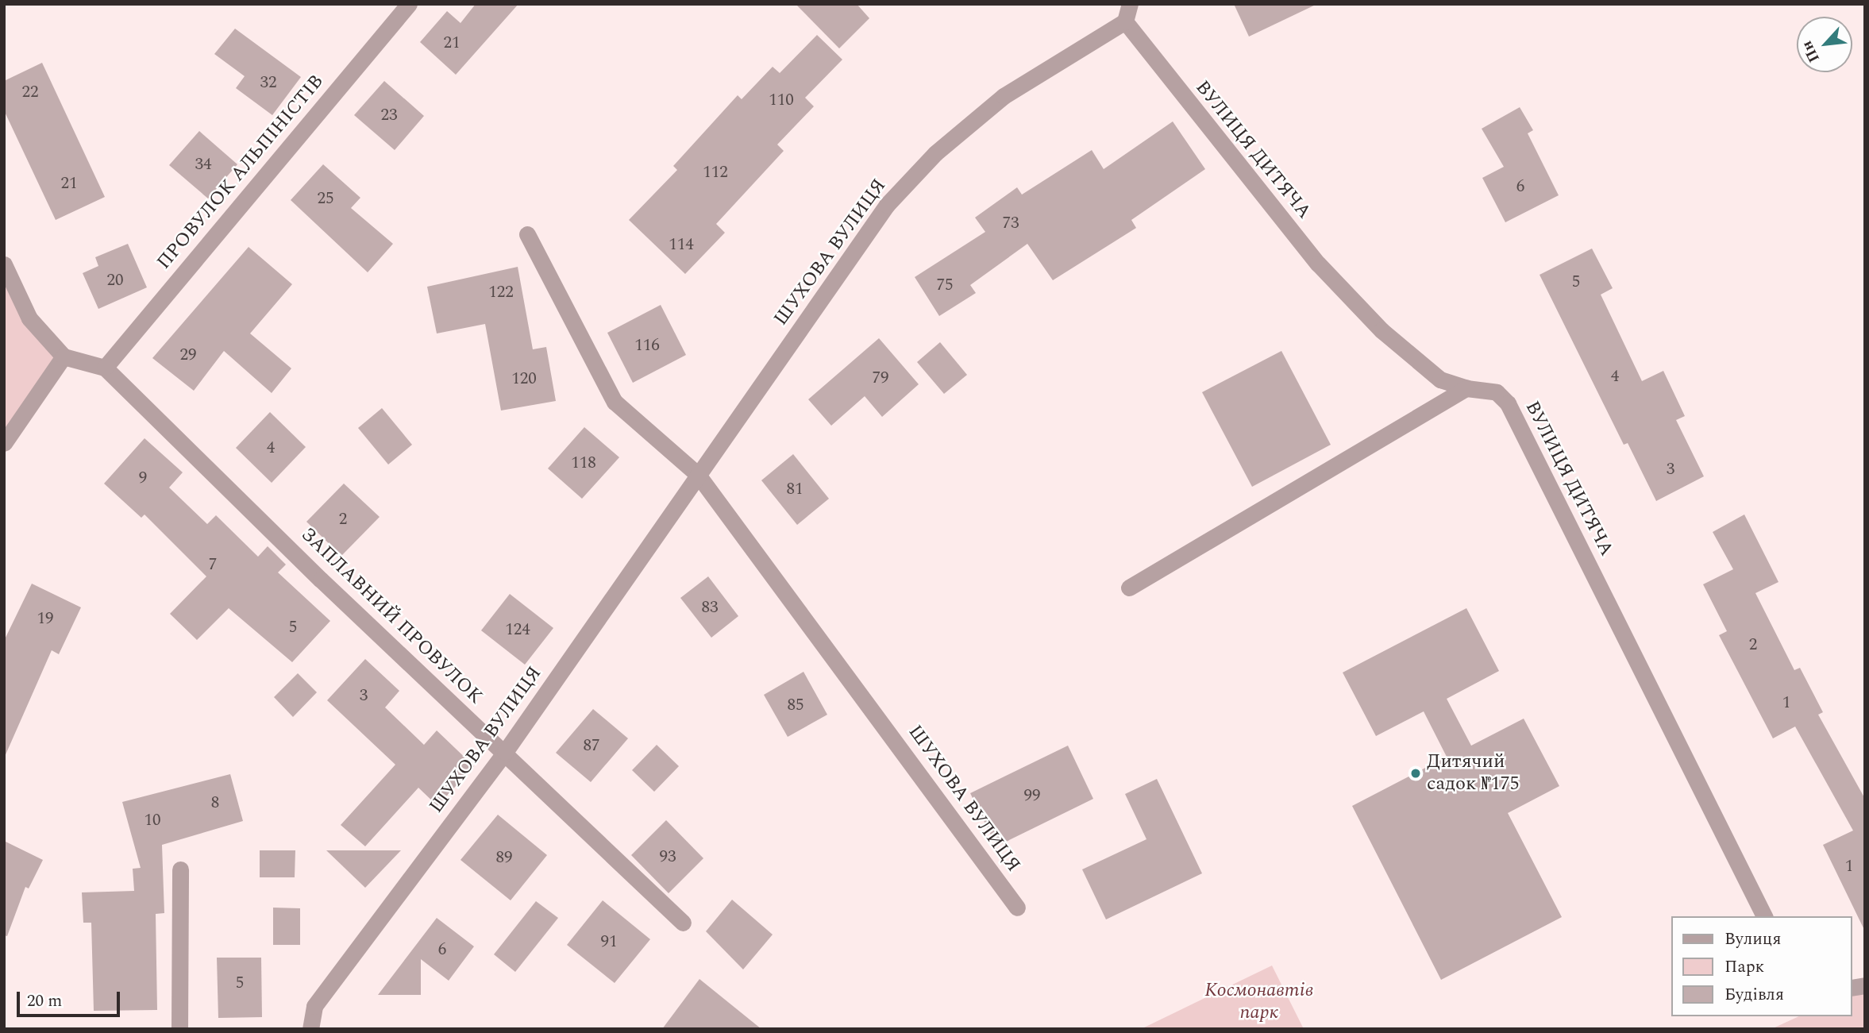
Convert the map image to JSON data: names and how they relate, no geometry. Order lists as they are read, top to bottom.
{
  "streets": {
    "street": [
      "ВУЛИЦЯ ДИТЯЧА",
      "ПРОВУЛОК АЛЬПІНІСТІВ",
      "ШУХОВА ВУЛИЦЯ",
      "ЗАПЛАВНИЙ ПРОВУЛОК"
    ]
  },
  "crossings": [
    ["ВУЛИЦЯ ДИТЯЧА", "ШУХОВА ВУЛИЦЯ"],
    ["ПРОВУЛОК АЛЬПІНІСТІВ", "ЗАПЛАВНИЙ ПРОВУЛОК"],
    ["ШУХОВА ВУЛИЦЯ", "ЗАПЛАВНИЙ ПРОВУЛОК"]
  ],
  "parks": ["Космонавтів парк"],
  "places": ["Дитячий садок №175"],
  "house_numbers": [
    "21",
    "32",
    "22",
    "110",
    "23",
    "34",
    "112",
    "21",
    "6",
    "25",
    "73",
    "114",
    "20",
    "5",
    "75",
    "122",
    "116",
    "29",
    "4",
    "79",
    "120",
    "4",
    "118",
    "3",
    "9",
    "81",
    "2",
    "7",
    "83",
    "19",
    "5",
    "124",
    "2",
    "3",
    "1",
    "85",
    "87",
    "99",
    "8",
    "10",
    "93",
    "89",
    "1",
    "91",
    "6",
    "5"
  ],
  "legend": ["Вулиця", "Парк", "Будівля"],
  "scale_bar": "20 m",
  "north": "bottom left"
}
